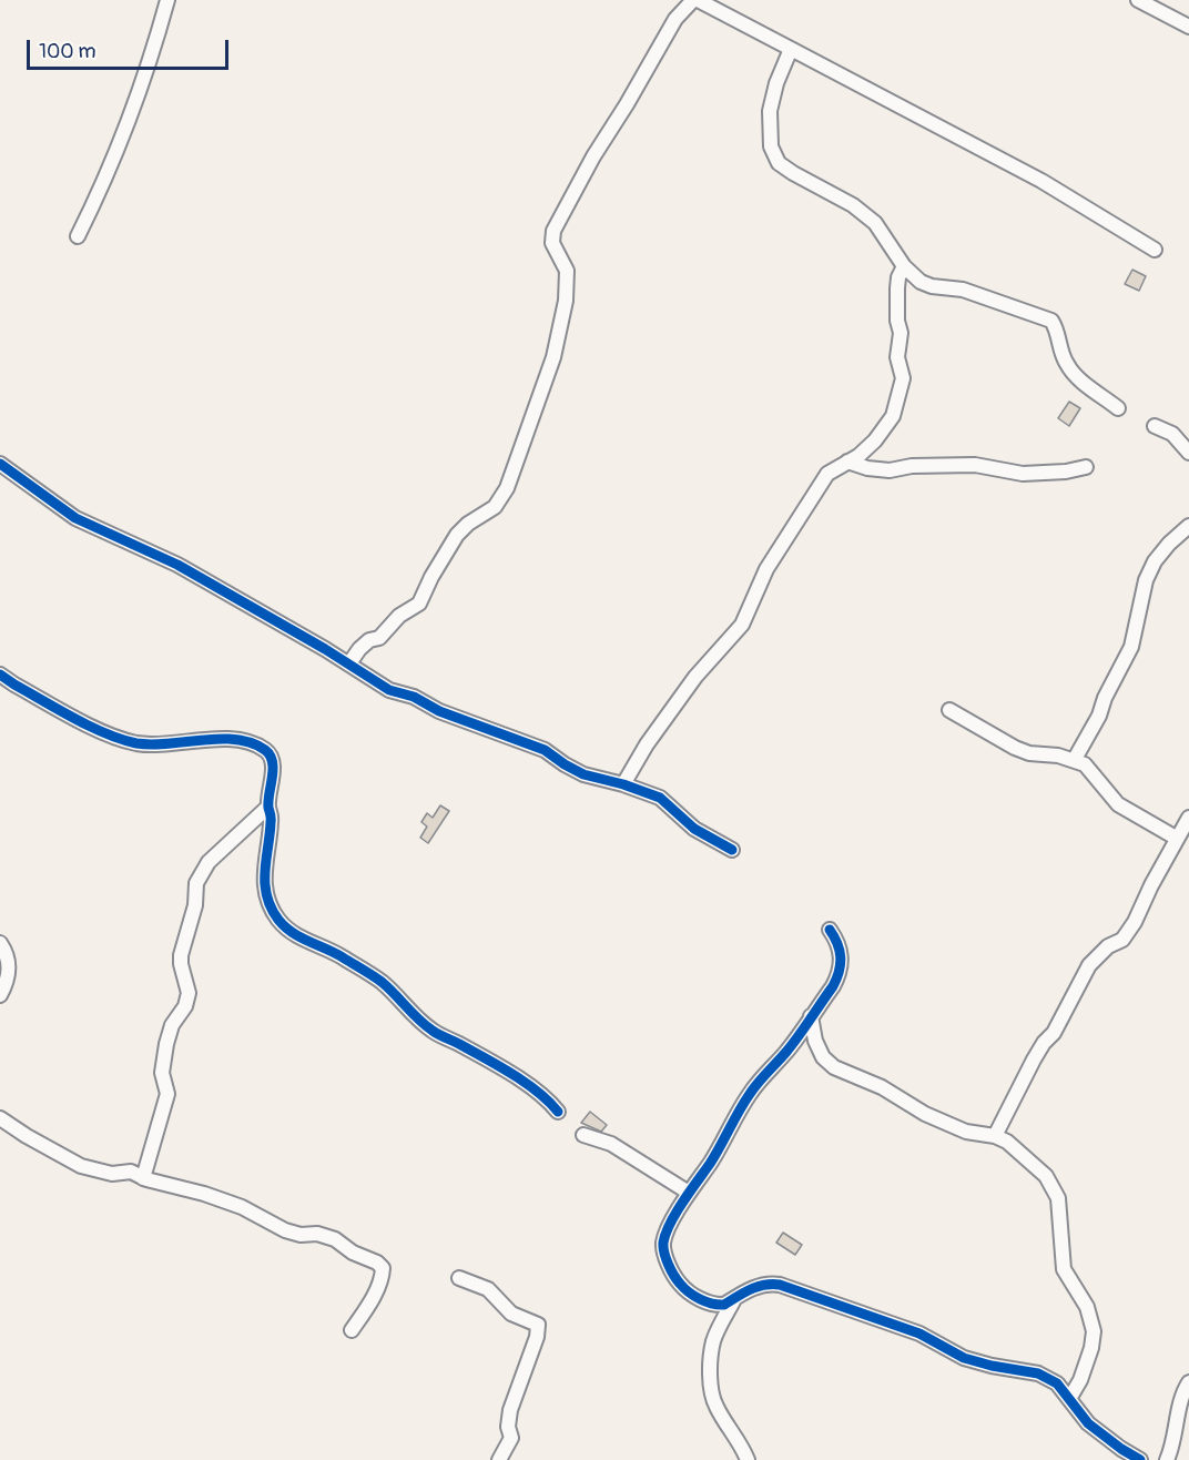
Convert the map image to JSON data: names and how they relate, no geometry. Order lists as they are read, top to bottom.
{
  "scale_bar": "100 m"
}
